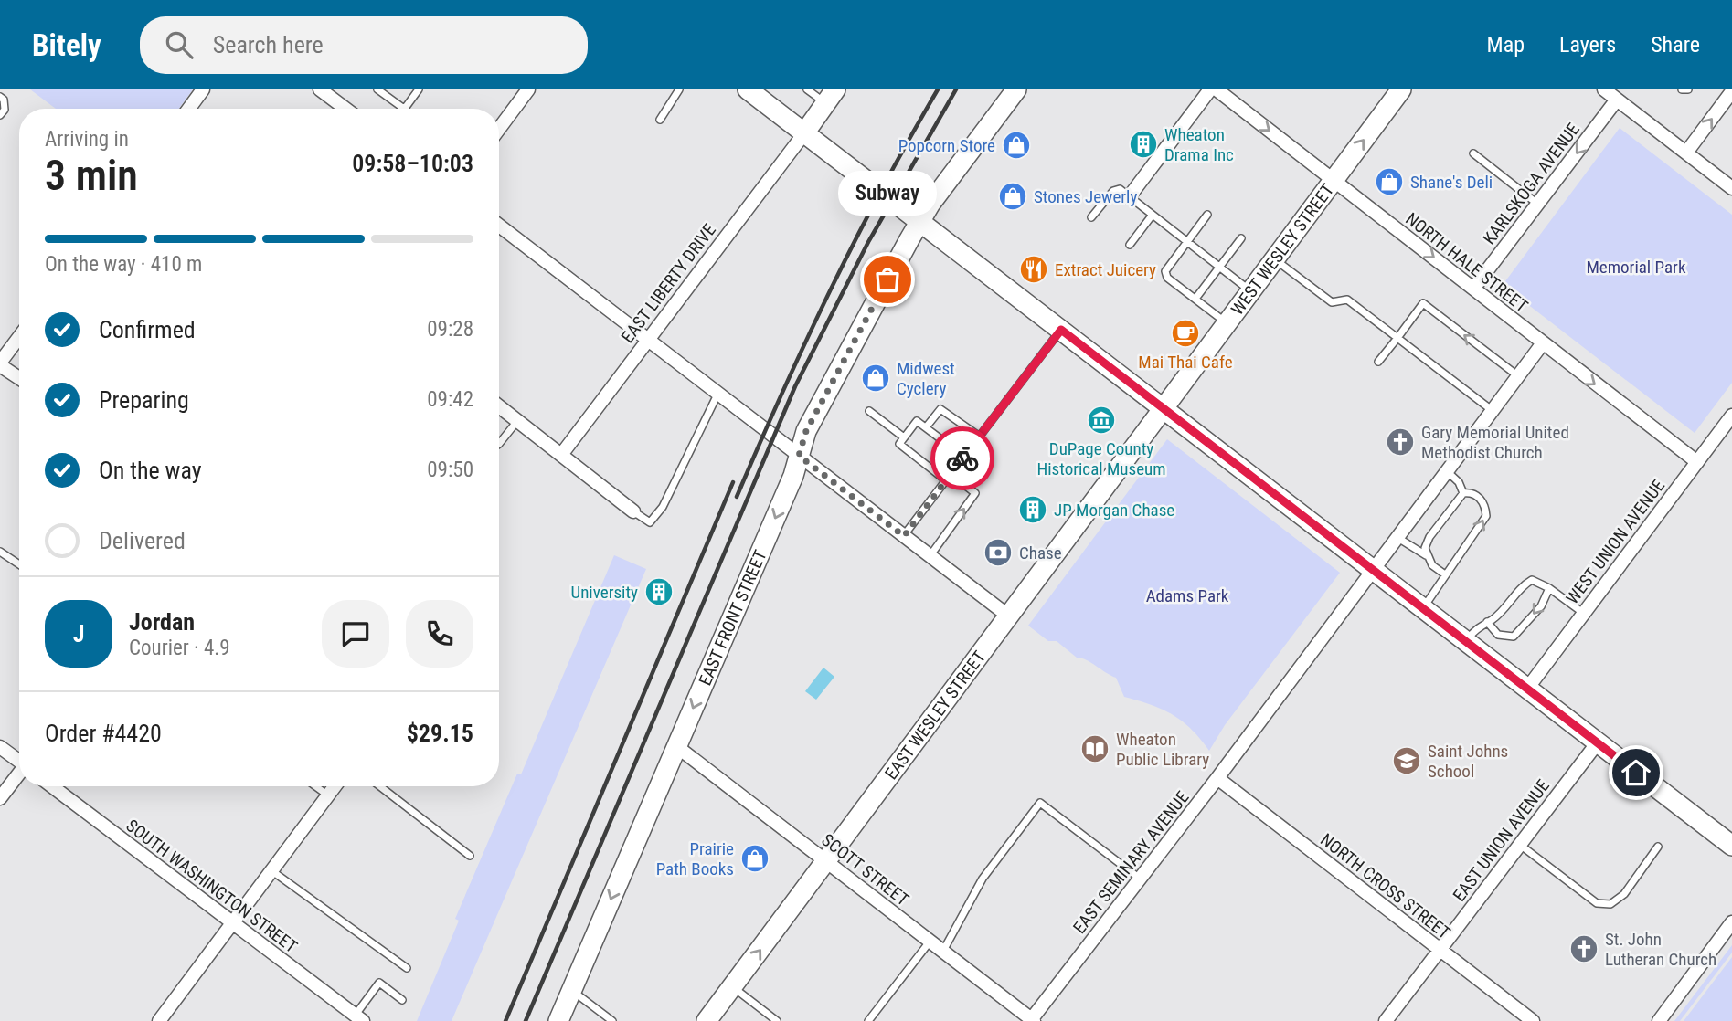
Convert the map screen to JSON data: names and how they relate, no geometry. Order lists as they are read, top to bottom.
{
  "streets": {
    "street": [
      "KARLSKOGA AVENUE",
      "WEST WESLEY STREET",
      "NORTH HALE STREET",
      "EAST LIBERTY DRIVE",
      "WEST UNION AVENUE",
      "EAST FRONT STREET",
      "EAST WESLEY STREET",
      "EAST UNION AVENUE",
      "EAST SEMINARY AVENUE",
      "SCOTT STREET",
      "SOUTH WASHINGTON STREET",
      "NORTH CROSS STREET"
    ]
  },
  "crossings": [
    ["KARLSKOGA AVENUE", "NORTH HALE STREET"],
    ["WEST WESLEY STREET", "NORTH HALE STREET"],
    ["WEST WESLEY STREET", "EAST WESLEY STREET"],
    ["NORTH HALE STREET", "WEST UNION AVENUE"],
    ["NORTH HALE STREET", "EAST SEMINARY AVENUE"],
    ["EAST FRONT STREET", "SCOTT STREET"],
    ["EAST WESLEY STREET", "SCOTT STREET"],
    ["EAST UNION AVENUE", "NORTH CROSS STREET"],
    ["EAST SEMINARY AVENUE", "SCOTT STREET"],
    ["EAST SEMINARY AVENUE", "NORTH CROSS STREET"]
  ],
  "one_way": ["KARLSKOGA AVENUE", "NORTH HALE STREET", "EAST FRONT STREET"],
  "parks": ["Memorial Park", "Adams Park"],
  "places": {
    "building": ["Wheaton Drama Inc", "JP Morgan Chase", "University"],
    "shop": [
      "Popcorn Store",
      "Shane's Deli",
      "Stones Jewerly",
      "Midwest Cyclery",
      "Prairie Path Books"
    ],
    "restaurant": ["Extract Juicery"],
    "other": ["Subway"],
    "cafe": ["Mai Thai Cafe"],
    "museum": ["DuPage County Historical Museum"],
    "church": ["Gary Memorial United Methodist Church", "St. John Lutheran Church"],
    "bank": ["Chase"],
    "library": ["Wheaton Public Library"],
    "school or university": ["Saint Johns School"]
  },
  "page": {
    "header": "Bitely",
    "search": "Search here",
    "nav": ["Map", "Layers", "Share"],
    "heading": ["3 min", "Arriving in", "09:58–10:03"],
    "panel": [
      "Jordan",
      "Courier · 4.9",
      "Order #4420",
      "$29.15"
    ],
    "bubble": "Subway",
    "bar": "On the way · 410 m",
    "list": [
      ["Confirmed", "09:28"],
      ["Preparing", "09:42"],
      ["On the way", "09:50"],
      "Delivered"
    ],
    "round": "J"
  }
}
